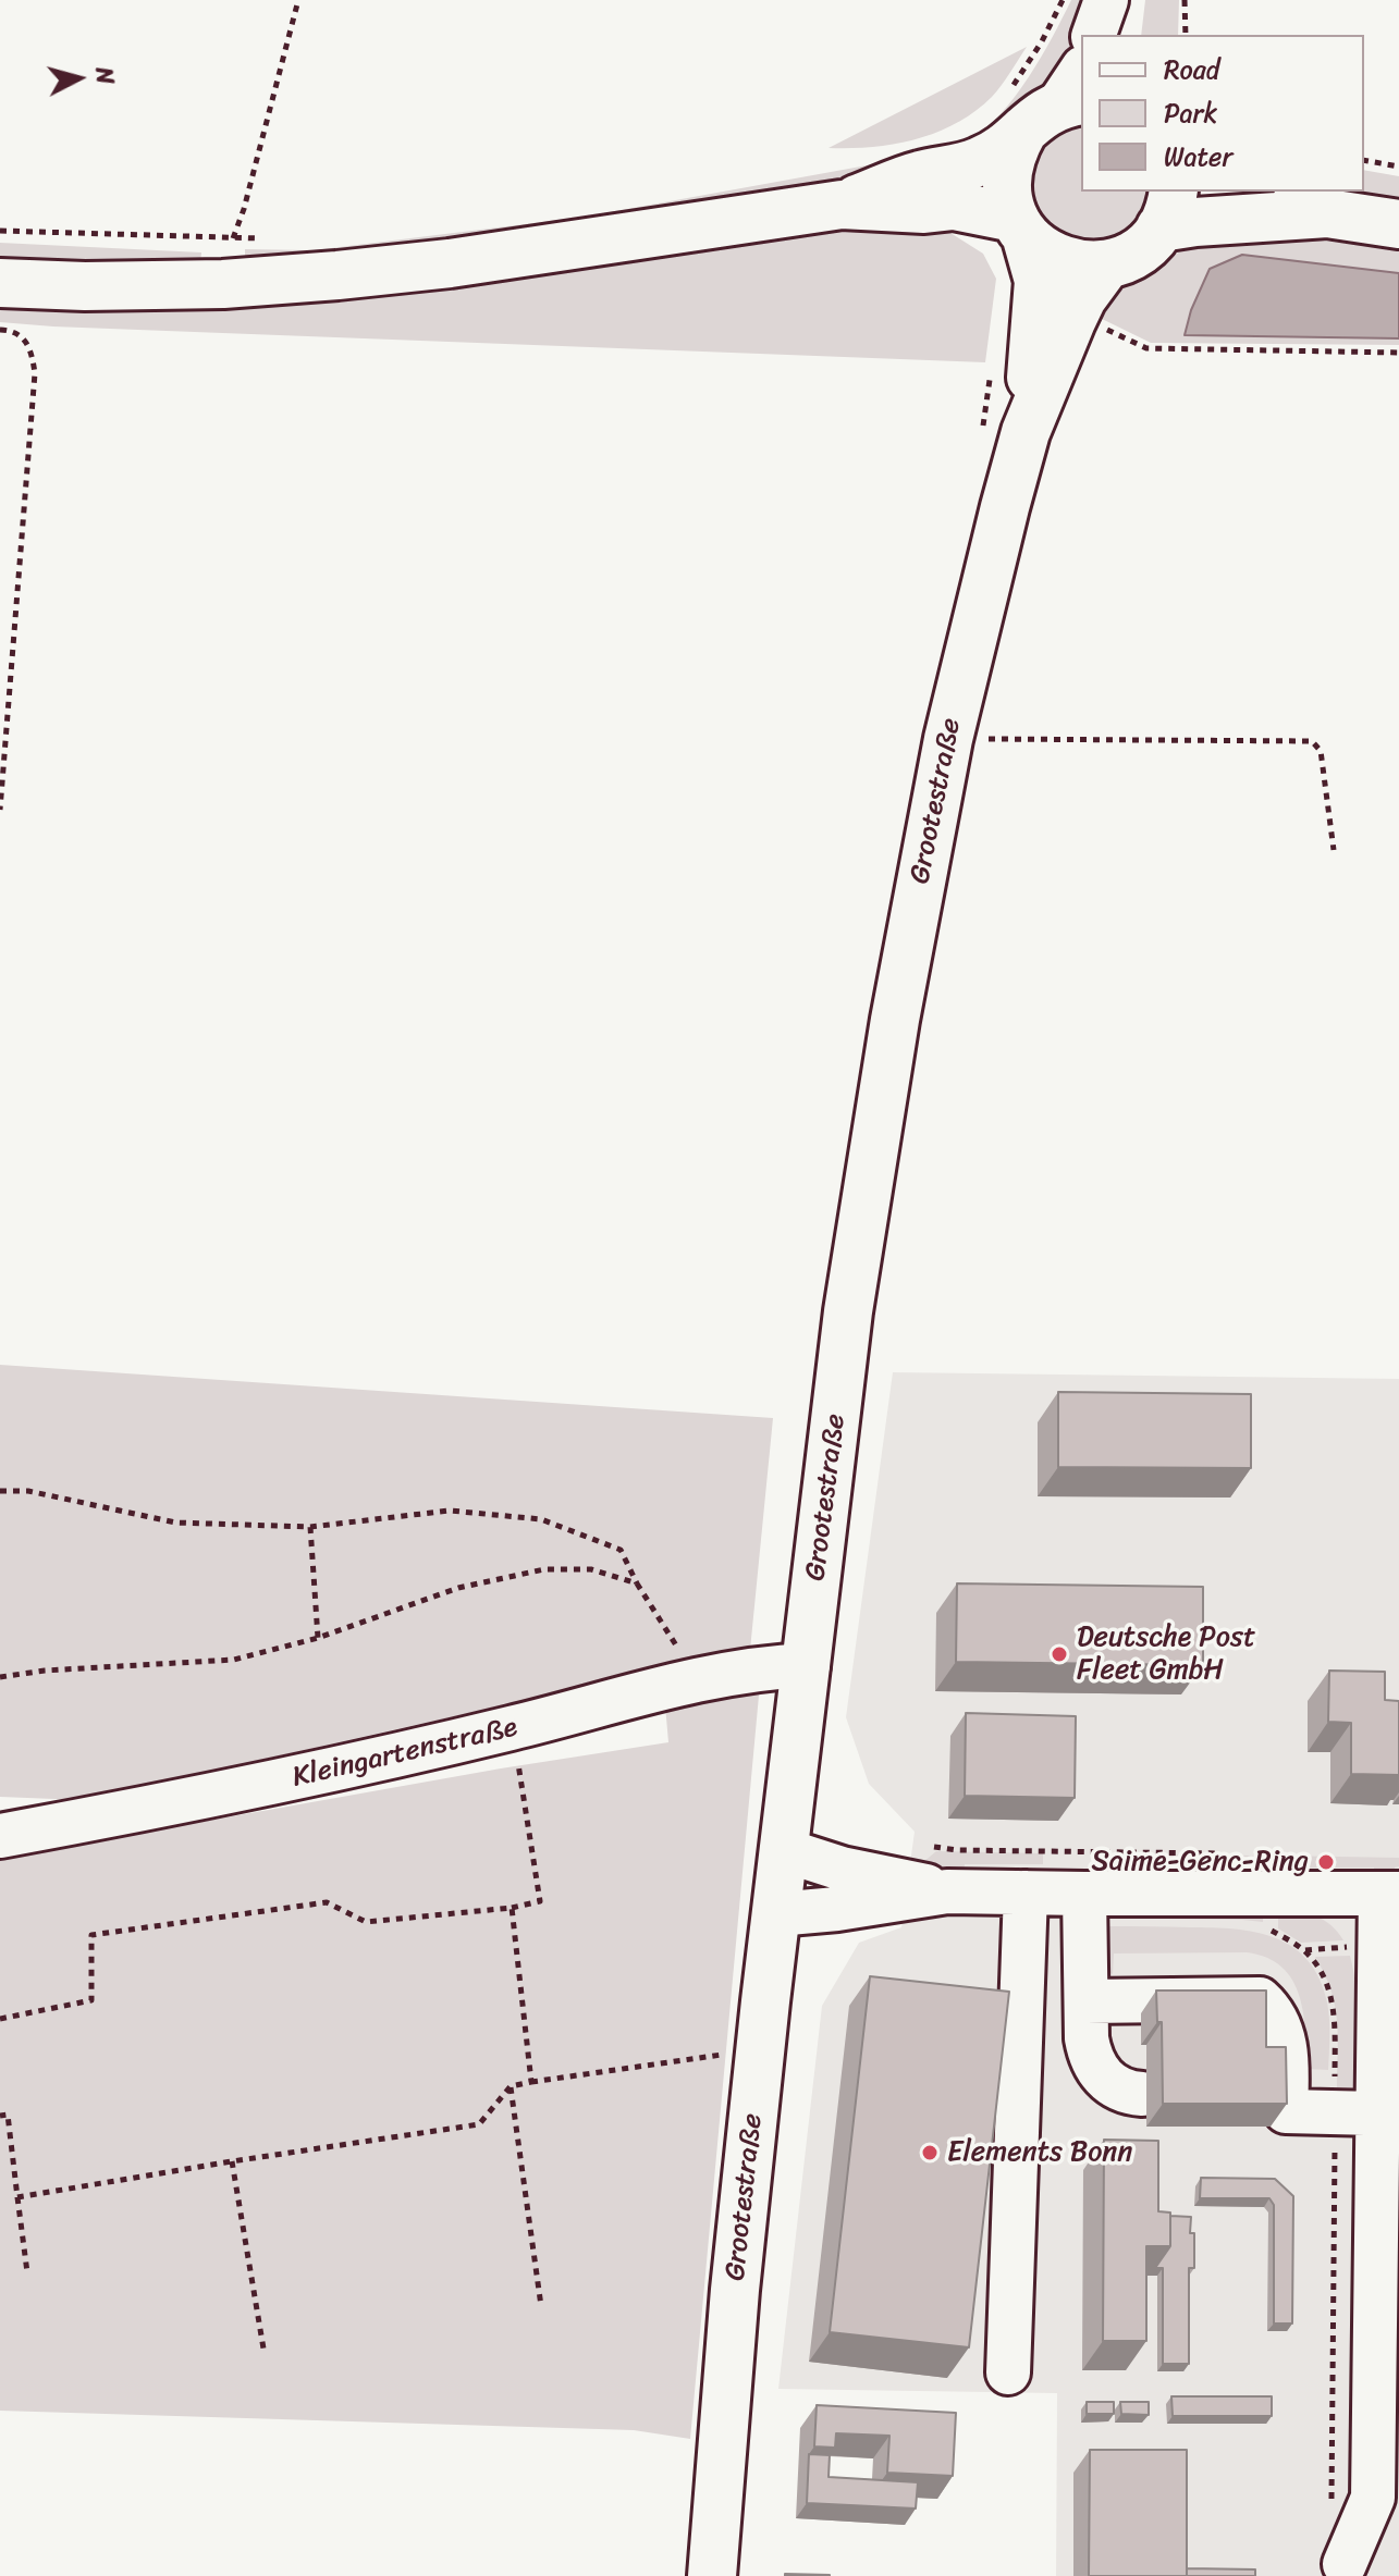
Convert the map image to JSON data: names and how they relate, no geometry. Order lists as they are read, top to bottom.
{
  "streets": {
    "main road": ["Grootestraße"],
    "street": ["Kleingartenstraße"]
  },
  "crossings": [
    ["Grootestraße", "Kleingartenstraße"]
  ],
  "places": ["Deutsche Post Fleet GmbH", "Saime-Genc-Ring", "Elements Bonn"],
  "legend": ["Road", "Park", "Water"],
  "north": "right"
}
